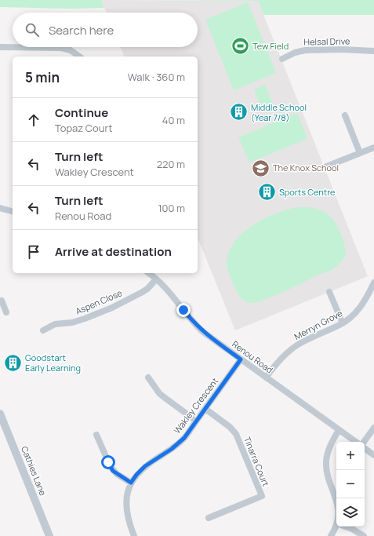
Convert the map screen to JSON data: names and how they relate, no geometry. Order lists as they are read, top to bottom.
{
  "streets": {
    "street": [
      "Helsal Drive",
      "Aspen Close",
      "Merryn Grove",
      "Renou Road",
      "Wakley Crescent",
      "Tinarra Court",
      "Cathies Lane"
    ]
  },
  "crossings": [
    ["Aspen Close", "Renou Road"],
    ["Merryn Grove", "Renou Road"],
    ["Renou Road", "Wakley Crescent"],
    ["Wakley Crescent", "Tinarra Court"]
  ],
  "places": {
    "sports": ["Tew Field"],
    "building": ["Middle School (Year 7/8)", "Sports Centre", "Goodstart Early Learning"],
    "school or university": ["The Knox School"]
  },
  "page": {
    "search": "Search here",
    "heading": ["5 min", "Walk · 360 m"],
    "list": [
      ["Continue", "Topaz Court", "40 m"],
      ["Turn left", "Wakley Crescent", "220 m"],
      ["Turn left", "Renou Road", "100 m"],
      "Arrive at destination"
    ],
    "map_buttons": ["+", "−"]
  }
}
